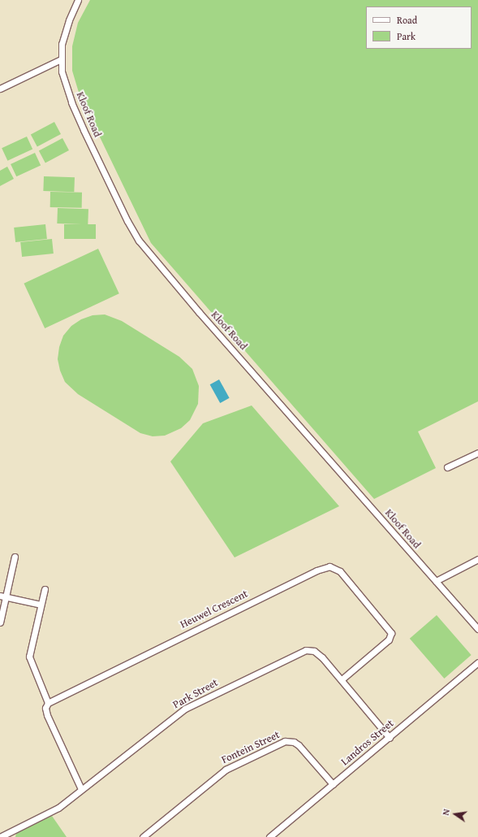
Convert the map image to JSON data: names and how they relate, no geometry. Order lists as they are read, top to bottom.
{
  "streets": {
    "street": [
      "Kloof Road",
      "Heuwel Crescent",
      "Park Street",
      "Landros Street",
      "Fontein Street"
    ]
  },
  "crossings": [
    ["Heuwel Crescent", "Park Street"],
    ["Park Street", "Landros Street"],
    ["Landros Street", "Fontein Street"]
  ],
  "legend": ["Road", "Park"],
  "north": "left"
}
